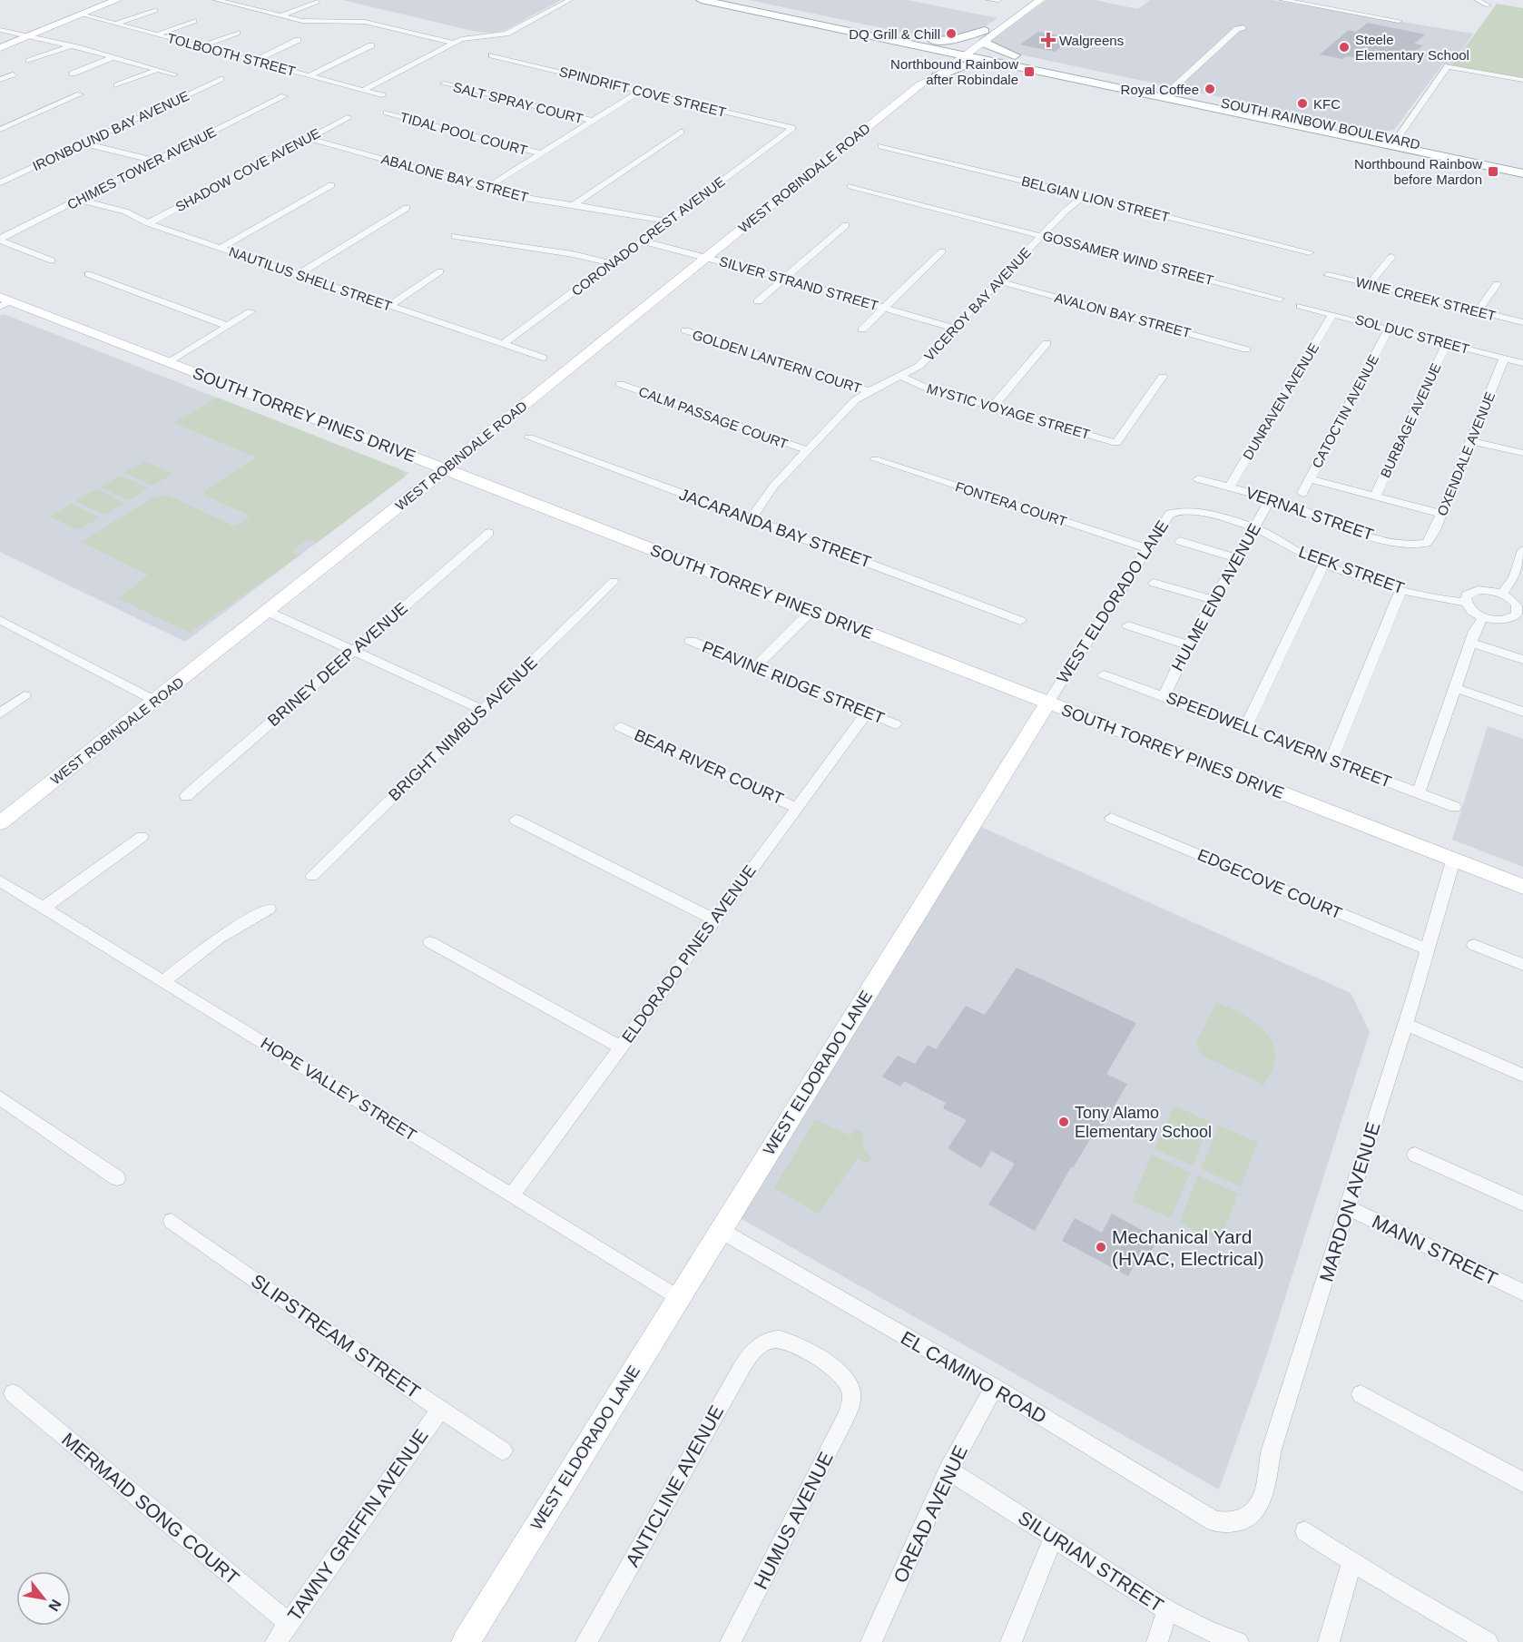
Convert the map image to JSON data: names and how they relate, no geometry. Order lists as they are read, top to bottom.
{
  "streets": {
    "main road": [
      "SOUTH RAINBOW BOULEVARD",
      "WEST ROBINDALE ROAD",
      "SOUTH TORREY PINES DRIVE",
      "WEST ELDORADO LANE"
    ],
    "street": [
      "TOLBOOTH STREET",
      "SPINDRIFT COVE STREET",
      "SALT SPRAY COURT",
      "IRONBOUND BAY AVENUE",
      "TIDAL POOL COURT",
      "CHIMES TOWER AVENUE",
      "SHADOW COVE AVENUE",
      "ABALONE BAY STREET",
      "BELGIAN LION STREET",
      "CORONADO CREST AVENUE",
      "GOSSAMER WIND STREET",
      "NAUTILUS SHELL STREET",
      "SILVER STRAND STREET",
      "WINE CREEK STREET",
      "VICEROY BAY AVENUE",
      "AVALON BAY STREET",
      "SOL DUC STREET",
      "GOLDEN LANTERN COURT",
      "DUNRAVEN AVENUE",
      "MYSTIC VOYAGE STREET",
      "CATOCTIN AVENUE",
      "CALM PASSAGE COURT",
      "BURBAGE AVENUE",
      "OXENDALE AVENUE",
      "FONTERA COURT",
      "VERNAL STREET",
      "JACARANDA BAY STREET",
      "LEEK STREET",
      "HULME END AVENUE",
      "BRINEY DEEP AVENUE",
      "PEAVINE RIDGE STREET",
      "BRIGHT NIMBUS AVENUE",
      "SPEEDWELL CAVERN STREET",
      "BEAR RIVER COURT",
      "EDGECOVE COURT",
      "ELDORADO PINES AVENUE",
      "HOPE VALLEY STREET",
      "MARDON AVENUE",
      "MANN STREET",
      "SLIPSTREAM STREET",
      "EL CAMINO ROAD",
      "ANTICLINE AVENUE",
      "MERMAID SONG COURT",
      "OREAD AVENUE",
      "HUMUS AVENUE",
      "TAWNY GRIFFIN AVENUE",
      "SILURIAN STREET"
    ]
  },
  "crossings": [
    ["SPINDRIFT COVE STREET", "CORONADO CREST AVENUE"],
    ["SOUTH RAINBOW BOULEVARD", "WEST ROBINDALE ROAD"],
    ["CHIMES TOWER AVENUE", "NAUTILUS SHELL STREET"],
    ["SHADOW COVE AVENUE", "ABALONE BAY STREET"],
    ["SHADOW COVE AVENUE", "NAUTILUS SHELL STREET"],
    ["ABALONE BAY STREET", "CORONADO CREST AVENUE"],
    ["WEST ROBINDALE ROAD", "SILVER STRAND STREET"],
    ["WEST ROBINDALE ROAD", "SOUTH TORREY PINES DRIVE"],
    ["BELGIAN LION STREET", "VICEROY BAY AVENUE"],
    ["CORONADO CREST AVENUE", "NAUTILUS SHELL STREET"],
    ["CORONADO CREST AVENUE", "SILVER STRAND STREET"],
    ["GOSSAMER WIND STREET", "VICEROY BAY AVENUE"],
    ["SILVER STRAND STREET", "VICEROY BAY AVENUE"],
    ["VICEROY BAY AVENUE", "AVALON BAY STREET"],
    ["VICEROY BAY AVENUE", "GOLDEN LANTERN COURT"],
    ["VICEROY BAY AVENUE", "MYSTIC VOYAGE STREET"],
    ["VICEROY BAY AVENUE", "CALM PASSAGE COURT"],
    ["VICEROY BAY AVENUE", "JACARANDA BAY STREET"],
    ["SOL DUC STREET", "DUNRAVEN AVENUE"],
    ["SOL DUC STREET", "CATOCTIN AVENUE"],
    ["SOL DUC STREET", "BURBAGE AVENUE"],
    ["SOL DUC STREET", "OXENDALE AVENUE"],
    ["DUNRAVEN AVENUE", "VERNAL STREET"],
    ["SOUTH TORREY PINES DRIVE", "WEST ELDORADO LANE"],
    ["SOUTH TORREY PINES DRIVE", "MARDON AVENUE"],
    ["OXENDALE AVENUE", "VERNAL STREET"],
    ["FONTERA COURT", "WEST ELDORADO LANE"],
    ["VERNAL STREET", "HULME END AVENUE"],
    ["LEEK STREET", "HULME END AVENUE"],
    ["LEEK STREET", "WEST ELDORADO LANE"],
    ["HULME END AVENUE", "SPEEDWELL CAVERN STREET"],
    ["WEST ELDORADO LANE", "HOPE VALLEY STREET"],
    ["WEST ELDORADO LANE", "EL CAMINO ROAD"],
    ["PEAVINE RIDGE STREET", "ELDORADO PINES AVENUE"],
    ["BEAR RIVER COURT", "ELDORADO PINES AVENUE"],
    ["EDGECOVE COURT", "MARDON AVENUE"],
    ["ELDORADO PINES AVENUE", "HOPE VALLEY STREET"],
    ["MARDON AVENUE", "MANN STREET"],
    ["MARDON AVENUE", "EL CAMINO ROAD"],
    ["SLIPSTREAM STREET", "TAWNY GRIFFIN AVENUE"],
    ["EL CAMINO ROAD", "OREAD AVENUE"],
    ["ANTICLINE AVENUE", "HUMUS AVENUE"],
    ["MERMAID SONG COURT", "TAWNY GRIFFIN AVENUE"],
    ["OREAD AVENUE", "SILURIAN STREET"]
  ],
  "places": {
    "other": [
      "DQ Grill & Chill",
      "Steele Elementary School",
      "Royal Coffee",
      "KFC",
      "Tony Alamo Elementary School",
      "Mechanical Yard (HVAC, Electrical)"
    ],
    "health": ["Walgreens"],
    "transit": ["Northbound Rainbow after Robindale", "Northbound Rainbow before Mardon"]
  },
  "north": "bottom right"
}
